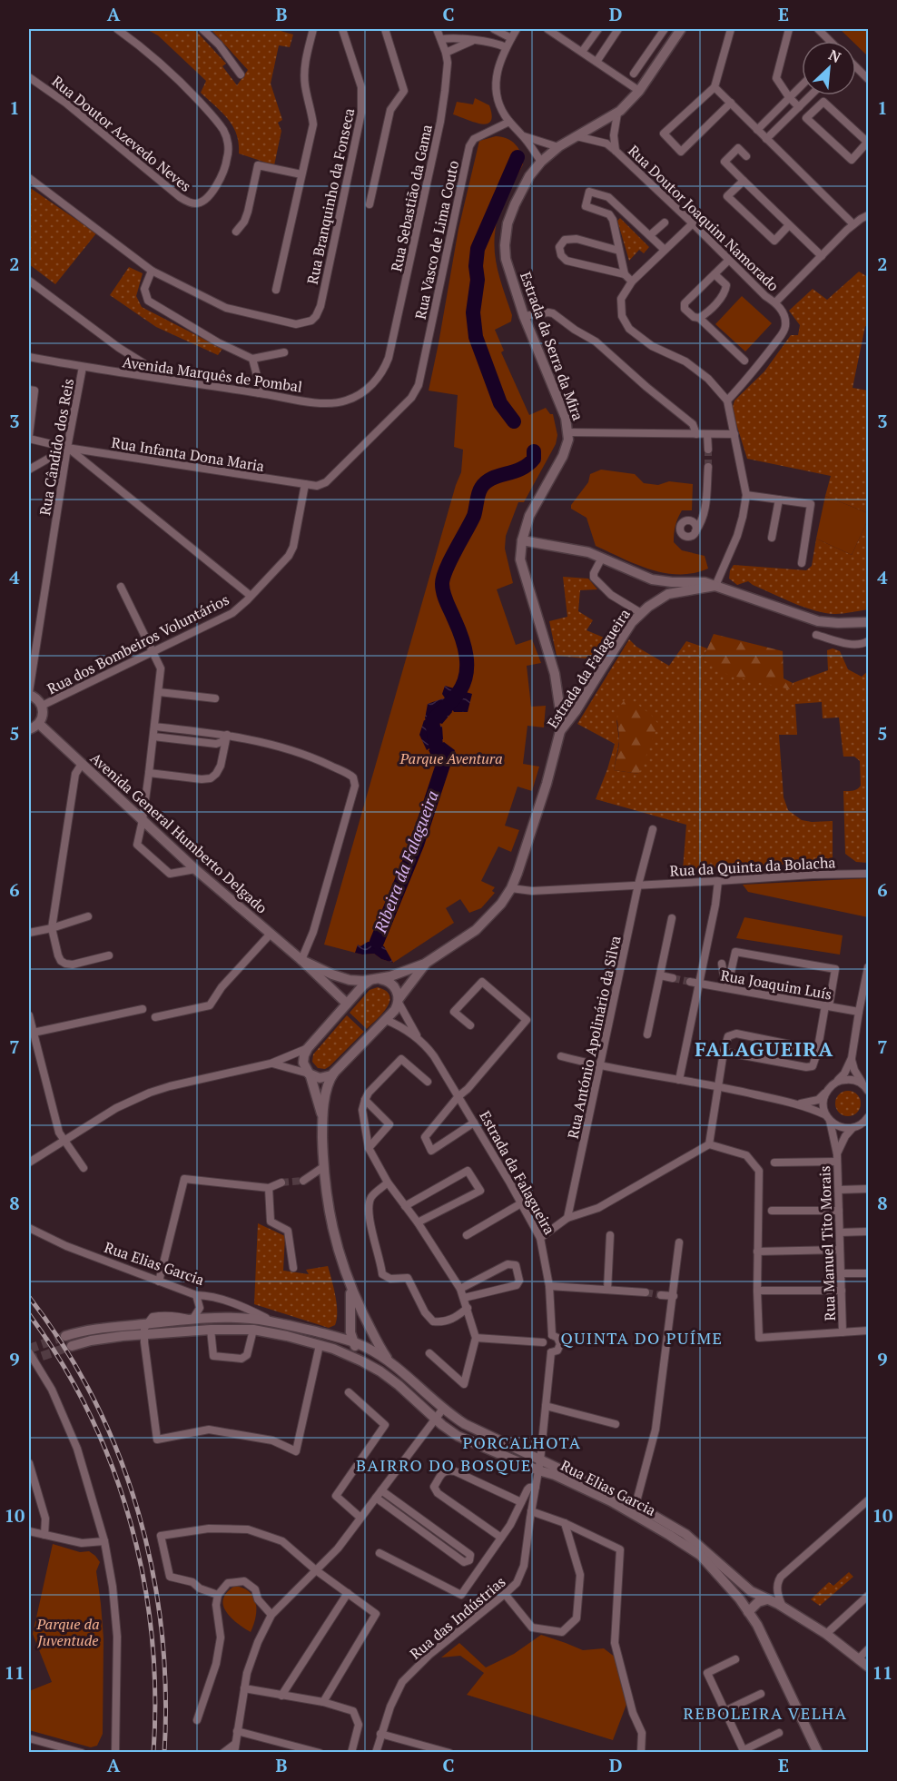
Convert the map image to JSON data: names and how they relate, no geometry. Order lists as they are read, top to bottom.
{
  "streets": {
    "street": [
      "Rua Doutor Azevedo Neves",
      "Rua Branquinho da Fonseca",
      "Rua Sebastião da Gama",
      "Rua Doutor Joaquim Namorado",
      "Rua Vasco de Lima Couto",
      "Estrada da Serra da Mira",
      "Avenida Marquês de Pombal",
      "Rua Cândido dos Reis",
      "Rua Infanta Dona Maria",
      "Rua dos Bombeiros Voluntários",
      "Estrada da Falagueira",
      "Avenida General Humberto Delgado",
      "Rua da Quinta da Bolacha",
      "Rua Joaquim Luís",
      "Rua António Apolinário da Silva",
      "Rua Manuel Tito Morais",
      "Rua Elias Garcia",
      "Rua das Indústrias"
    ]
  },
  "crossings": [
    ["Rua Sebastião da Gama", "Avenida Marquês de Pombal"],
    ["Rua Doutor Joaquim Namorado", "Estrada da Serra da Mira"],
    ["Rua Vasco de Lima Couto", "Rua Infanta Dona Maria"],
    ["Rua Vasco de Lima Couto", "Rua dos Bombeiros Voluntários"],
    ["Estrada da Serra da Mira", "Estrada da Falagueira"],
    ["Avenida Marquês de Pombal", "Rua Cândido dos Reis"],
    ["Rua Cândido dos Reis", "Rua Infanta Dona Maria"],
    ["Rua Infanta Dona Maria", "Rua dos Bombeiros Voluntários"],
    ["Estrada da Falagueira", "Avenida General Humberto Delgado"],
    ["Estrada da Falagueira", "Rua da Quinta da Bolacha"],
    ["Estrada da Falagueira", "Rua Elias Garcia"],
    ["Estrada da Falagueira", "Rua das Indústrias"],
    ["Rua da Quinta da Bolacha", "Rua António Apolinário da Silva"],
    ["Rua Elias Garcia", "Rua das Indústrias"]
  ],
  "districts": [
    "FALAGUEIRA",
    "QUINTA DO PUÍME",
    "PORCALHOTA",
    "BAIRRO DO BOSQUE",
    "REBOLEIRA VELHA"
  ],
  "water": ["Ribeira da Falagueira"],
  "parks": ["Parque Aventura", "Parque da Juventude"],
  "north": "top right",
  "grid": {
    "columns": [
      "A",
      "B",
      "C",
      "D",
      "E"
    ],
    "rows": [
      "1",
      "2",
      "3",
      "4",
      "5",
      "6",
      "7",
      "8",
      "9",
      "10",
      "11"
    ]
  }
}
